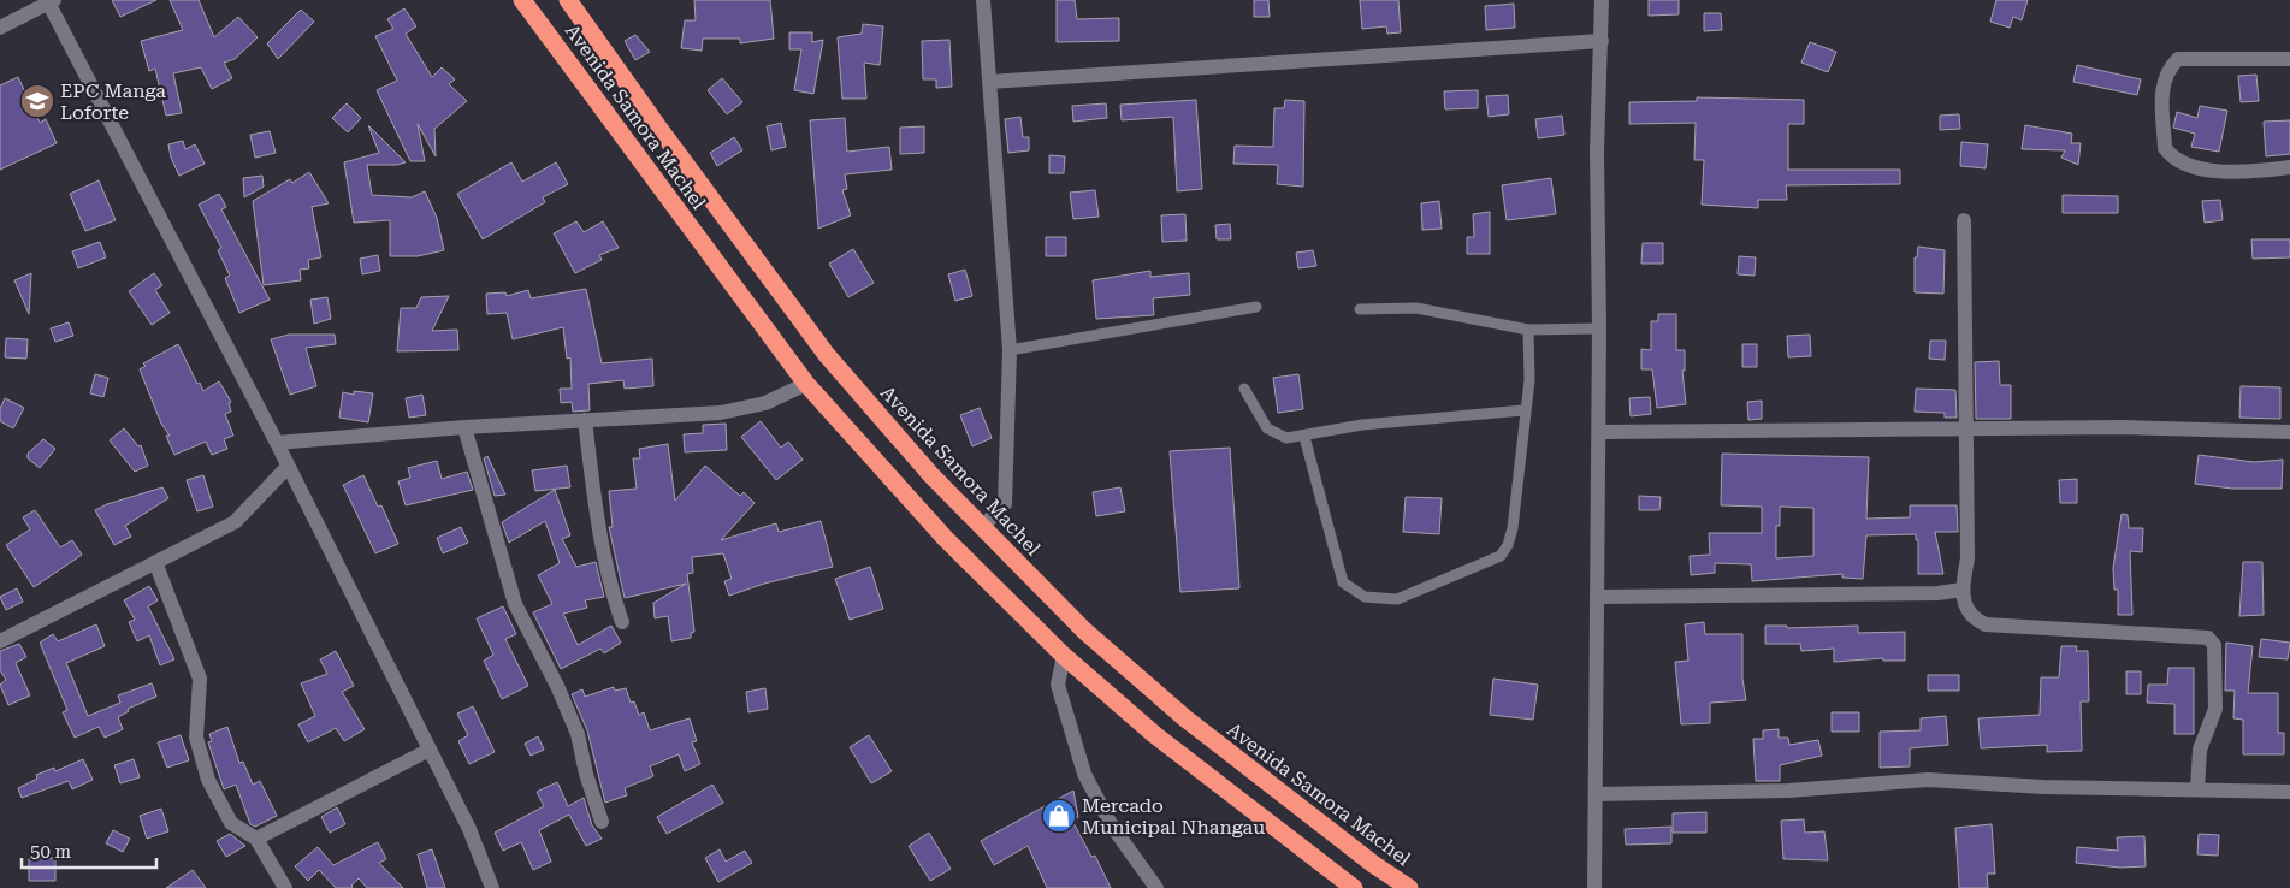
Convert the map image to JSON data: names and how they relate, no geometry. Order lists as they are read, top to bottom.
{
  "streets": {
    "highway": ["Avenida Samora Machel"]
  },
  "places": {
    "school or university": ["EPC Manga Loforte"],
    "shop": ["Mercado Municipal Nhangau"]
  },
  "scale_bar": "50 m"
}
